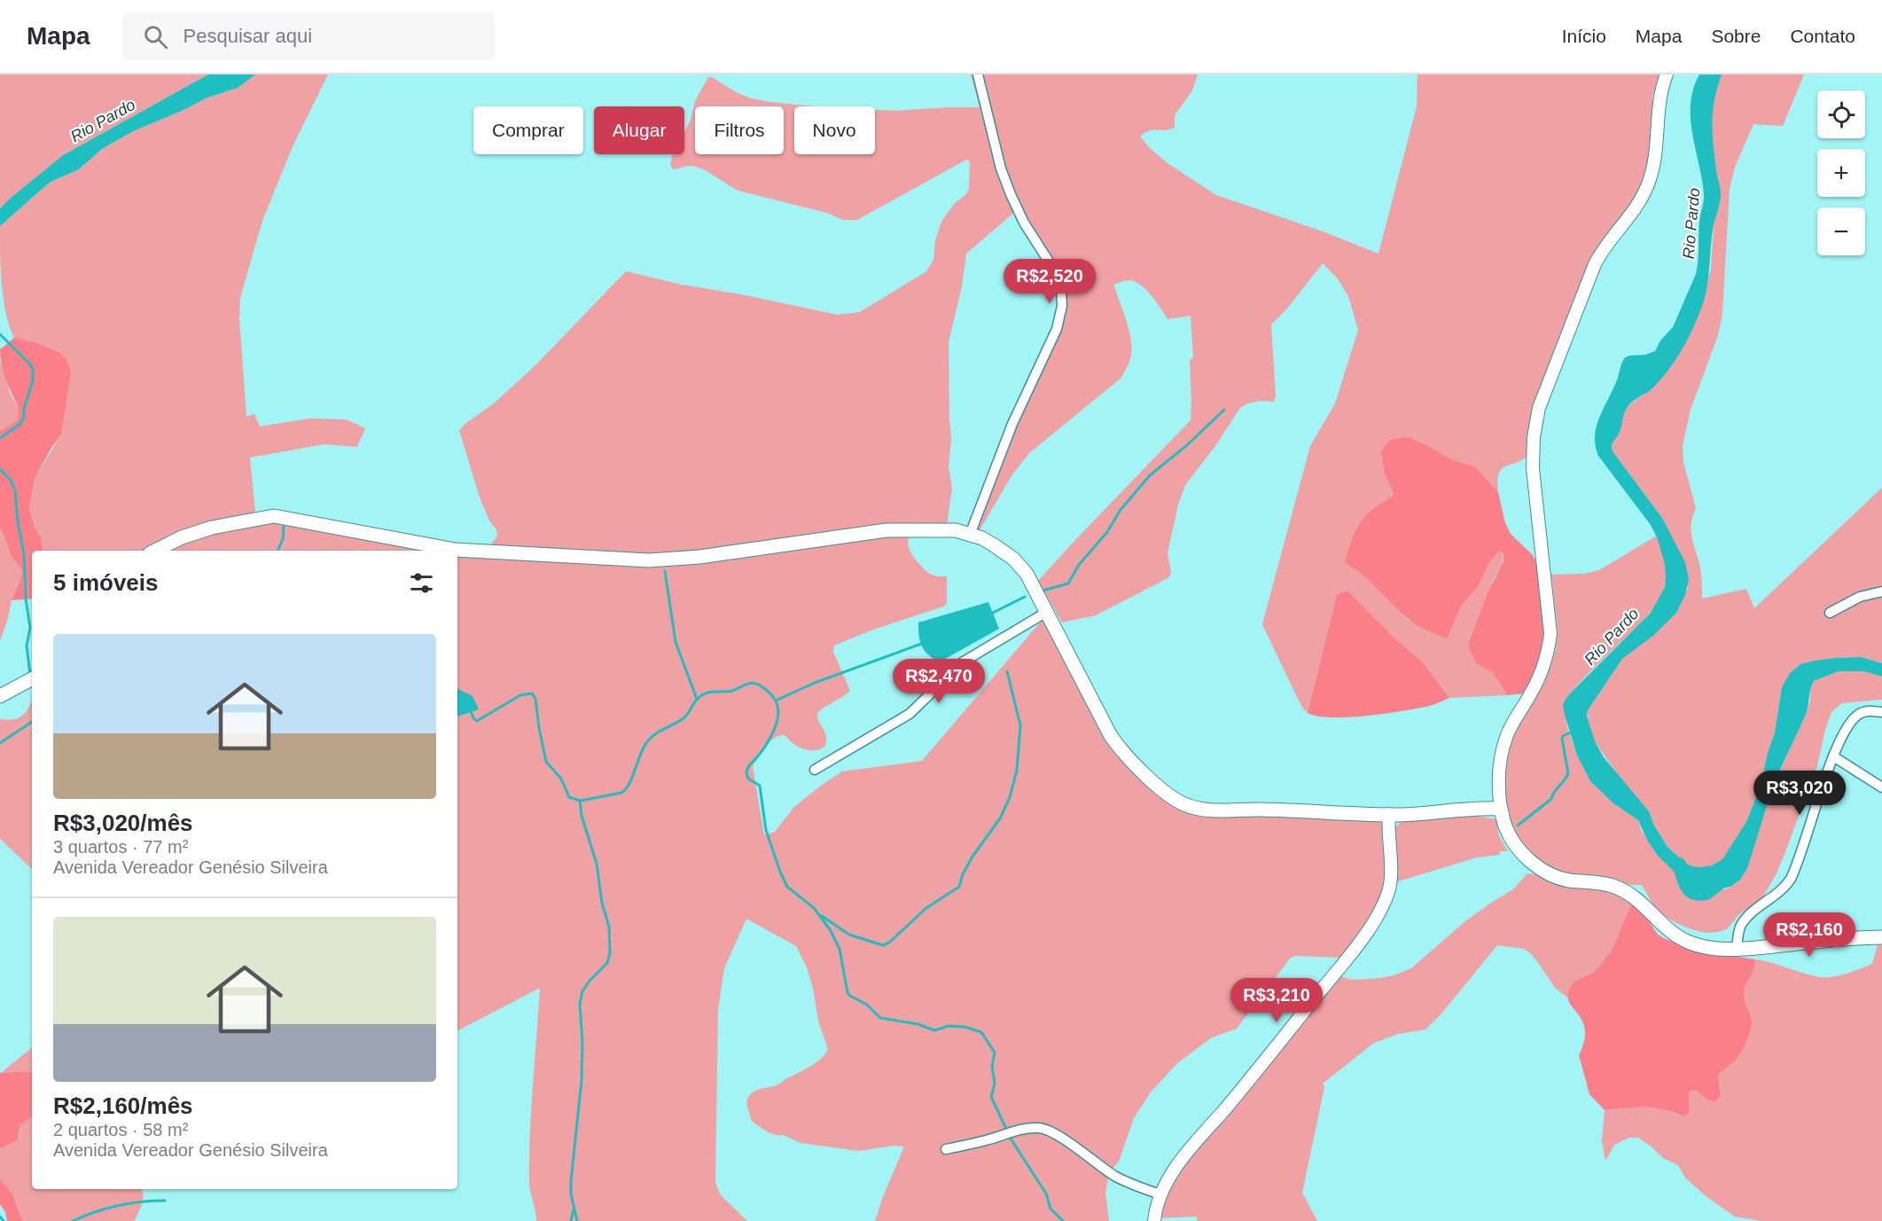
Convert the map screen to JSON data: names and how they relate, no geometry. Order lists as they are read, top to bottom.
{
  "water": ["Rio Pardo"],
  "page": {
    "header": "Mapa",
    "search": "Pesquisar aqui",
    "nav": [
      "Início",
      "Mapa",
      "Sobre",
      "Contato"
    ],
    "map_buttons": ["+", "−"],
    "chip": [
      "Comprar",
      "Alugar",
      "Filtros",
      "Novo"
    ],
    "price": [
      "R$2,520",
      "R$2,470",
      "R$3,020",
      "R$2,160",
      "R$3,210"
    ],
    "heading": "5 imóveis",
    "list": [
      {
        "name": "R$3,020/mês",
        "note": "3 quartos · 77 m² · Avenida Vereador Genésio Silveira"
      },
      {
        "name": "R$2,160/mês",
        "note": "2 quartos · 58 m² · Avenida Vereador Genésio Silveira"
      }
    ]
  }
}
